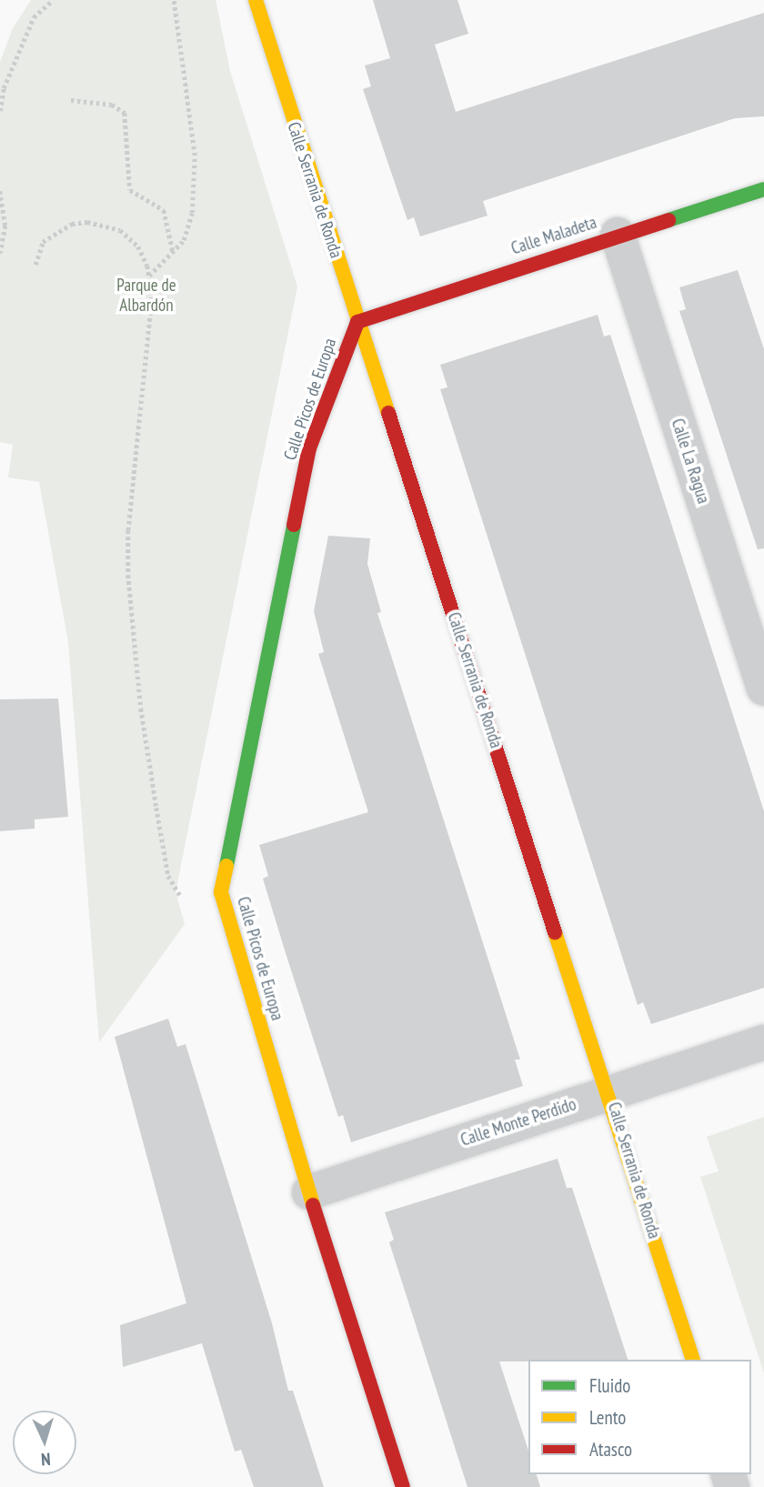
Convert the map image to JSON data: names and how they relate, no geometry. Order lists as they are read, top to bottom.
{
  "streets": {
    "street": [
      "Calle Serrania de Ronda",
      "Calle Maladeta",
      "Calle Picos de Europa",
      "Calle La Ragua",
      "Calle Monte Perdido"
    ]
  },
  "crossings": [
    ["Calle Serrania de Ronda", "Calle Maladeta"],
    ["Calle Serrania de Ronda", "Calle Picos de Europa"],
    ["Calle Serrania de Ronda", "Calle Monte Perdido"],
    ["Calle Maladeta", "Calle Picos de Europa"],
    ["Calle Maladeta", "Calle La Ragua"],
    ["Calle Picos de Europa", "Calle Monte Perdido"]
  ],
  "parks": ["Parque de Albardón"],
  "legend": ["Fluido", "Lento", "Atasco"],
  "north": "bottom"
}
